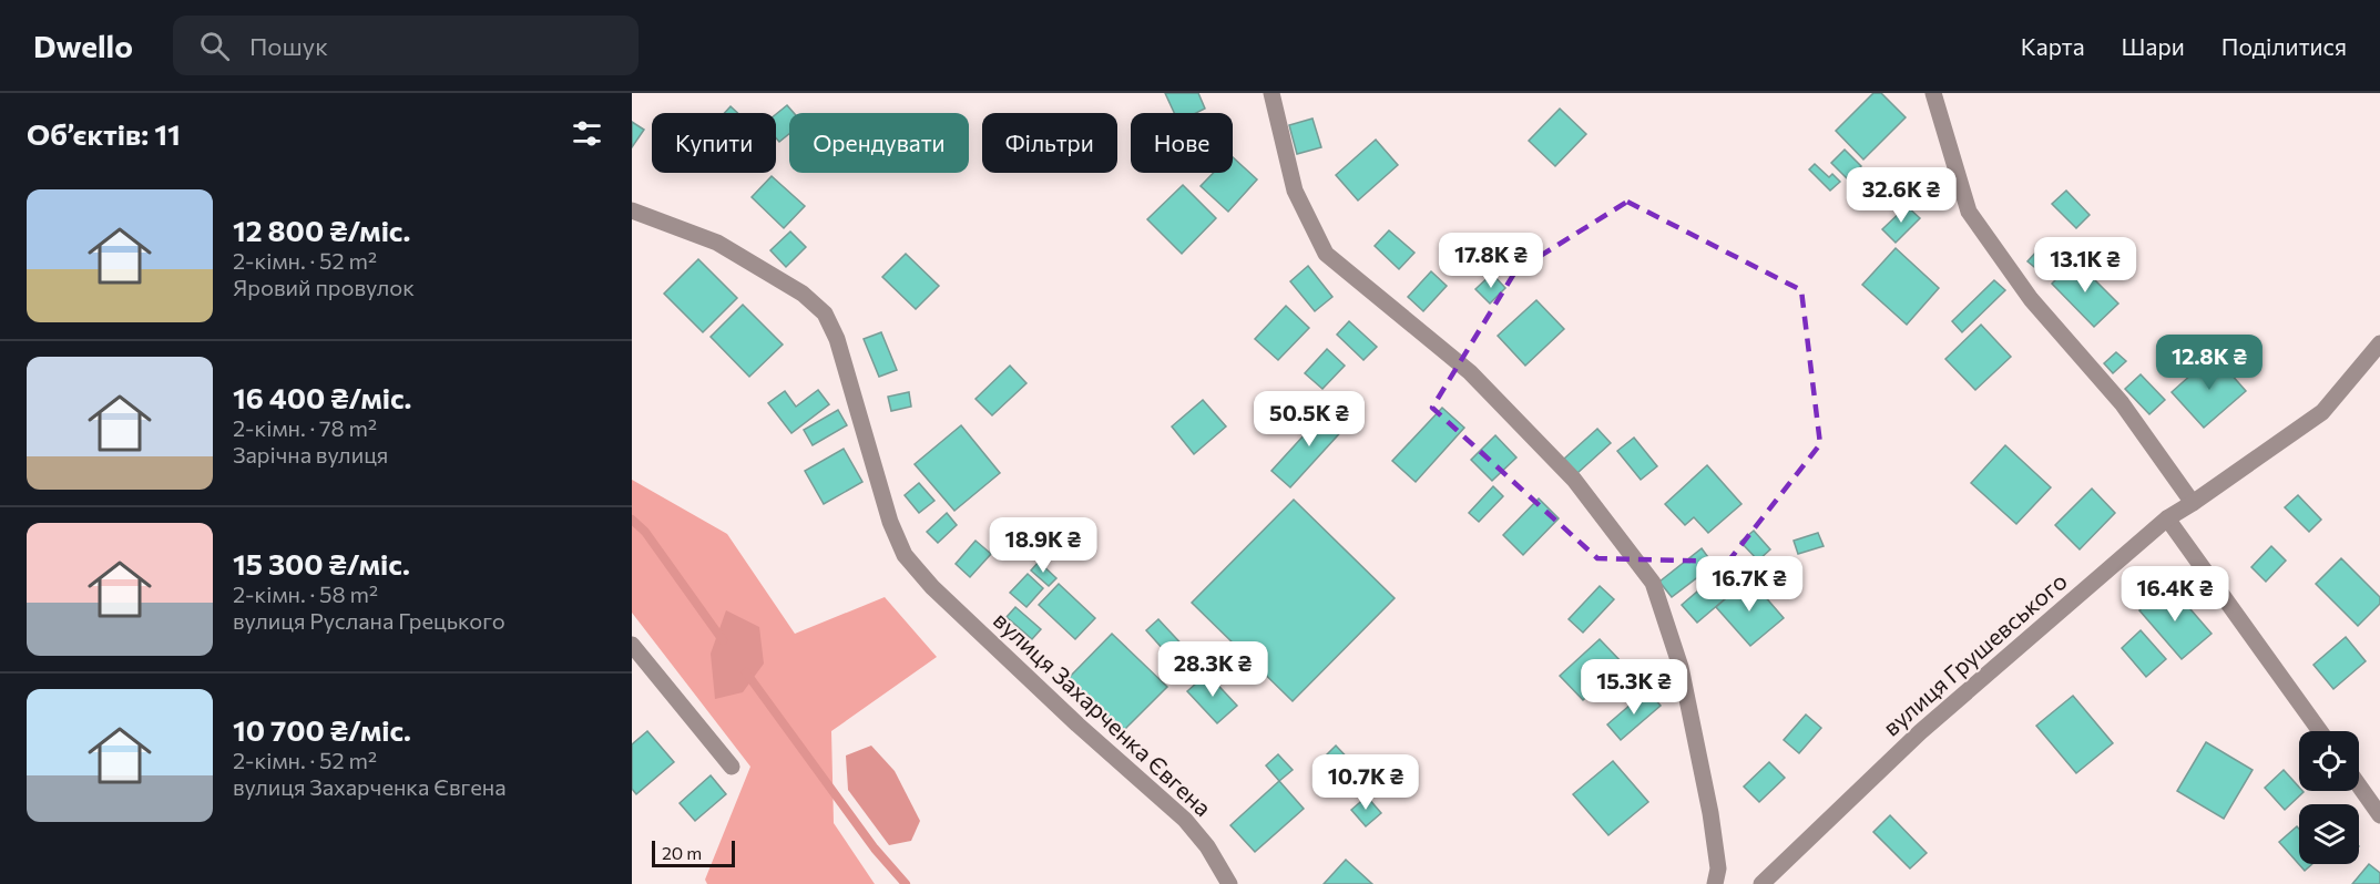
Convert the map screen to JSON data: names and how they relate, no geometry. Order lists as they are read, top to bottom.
{
  "streets": {
    "street": ["вулиця Грушевського", "вулиця Захарченка Євгена"]
  },
  "scale_bar": "20 m",
  "page": {
    "header": "Dwello",
    "search": "Пошук",
    "nav": ["Карта", "Шари", "Поділитися"],
    "heading": "Об’єктів: 11",
    "chip": [
      "Купити",
      "Орендувати",
      "Фільтри",
      "Нове"
    ],
    "price": [
      "32.6K ₴",
      "17.8K ₴",
      "13.1K ₴",
      "12.8K ₴",
      "50.5K ₴",
      "18.9K ₴",
      "16.7K ₴",
      "16.4K ₴",
      "28.3K ₴",
      "15.3K ₴",
      "10.7K ₴"
    ],
    "list": [
      {
        "name": "12 800 ₴/міс.",
        "note": "2-кімн. · 52 m² · Яровий провулок"
      },
      {
        "name": "16 400 ₴/міс.",
        "note": "2-кімн. · 78 m² · Зарічна вулиця"
      },
      {
        "name": "15 300 ₴/міс.",
        "note": "2-кімн. · 58 m² · вулиця Руслана Грецького"
      },
      {
        "name": "10 700 ₴/міс.",
        "note": "2-кімн. · 52 m² · вулиця Захарченка Євгена"
      }
    ],
    "scale": "20 m"
  }
}
